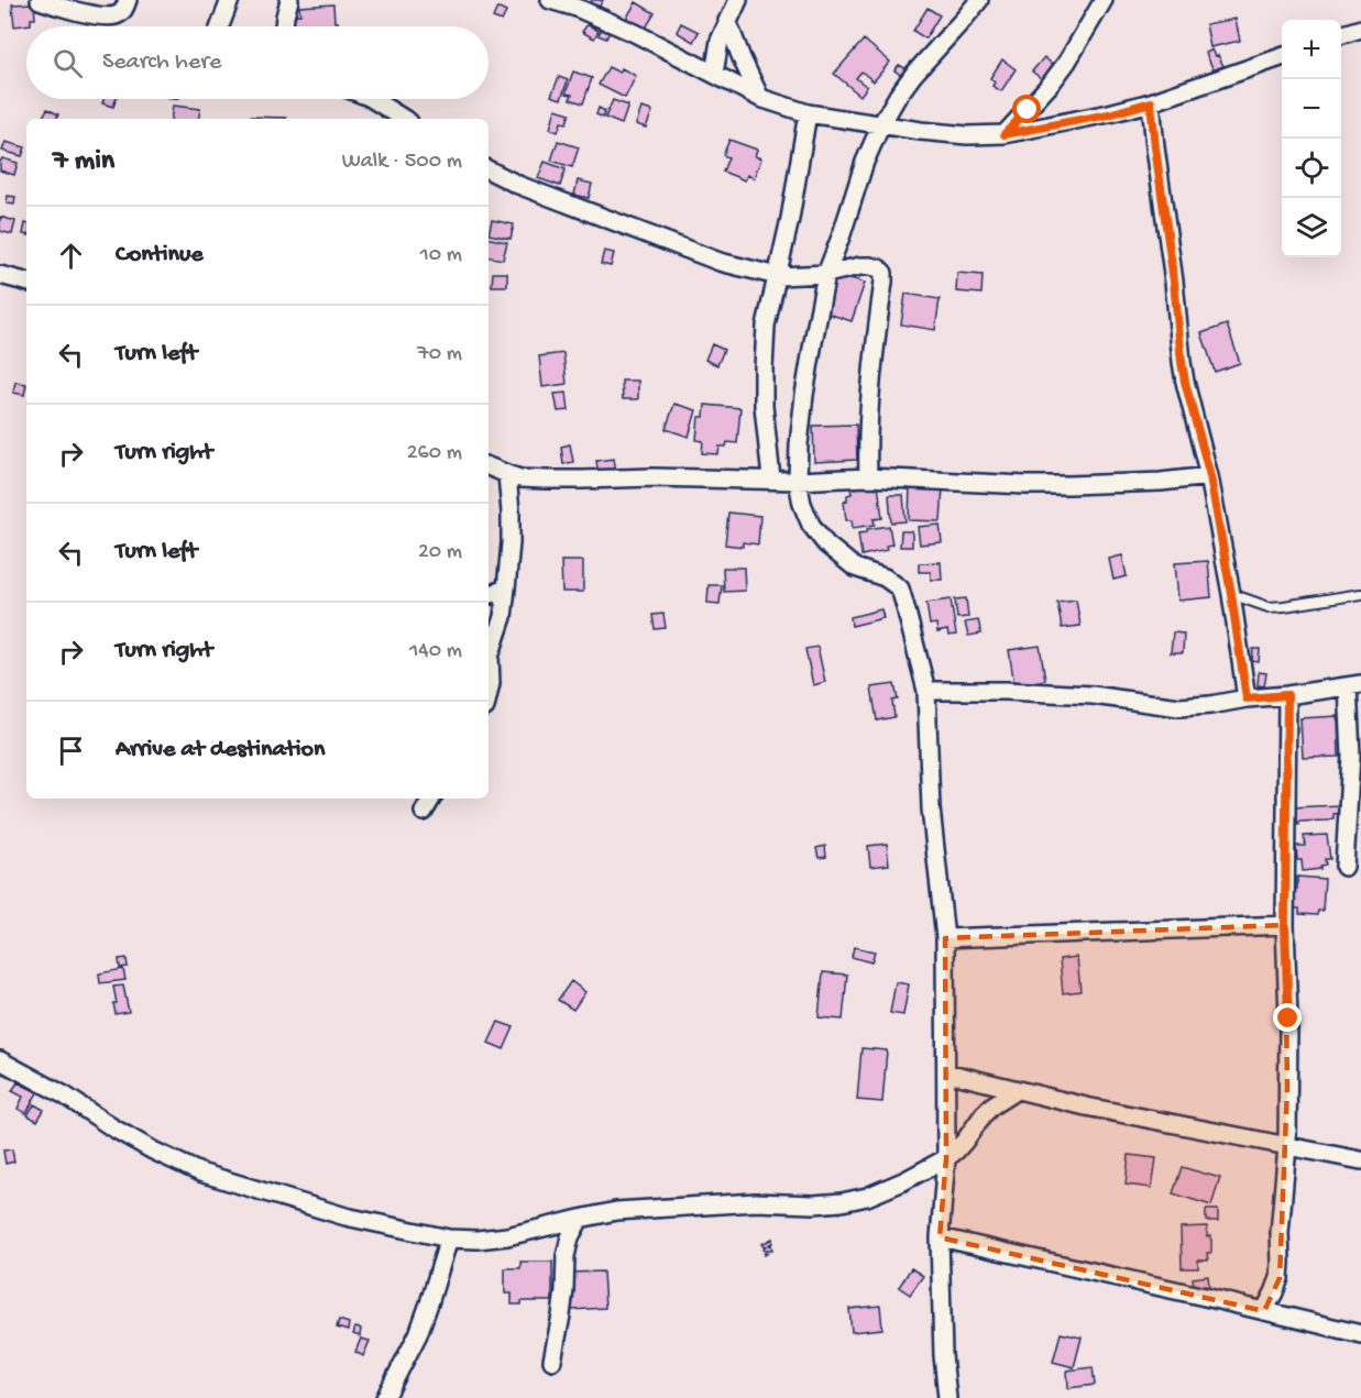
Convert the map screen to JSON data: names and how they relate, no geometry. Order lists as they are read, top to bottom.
{
  "page": {
    "map_buttons": ["+", "−"],
    "search": "Search here",
    "heading": ["7 min", "Walk · 500 m"],
    "list": [
      ["Continue", "10 m"],
      ["Turn left", "70 m"],
      ["Turn right", "260 m"],
      ["Turn left", "20 m"],
      ["Turn right", "140 m"],
      "Arrive at destination"
    ]
  }
}
